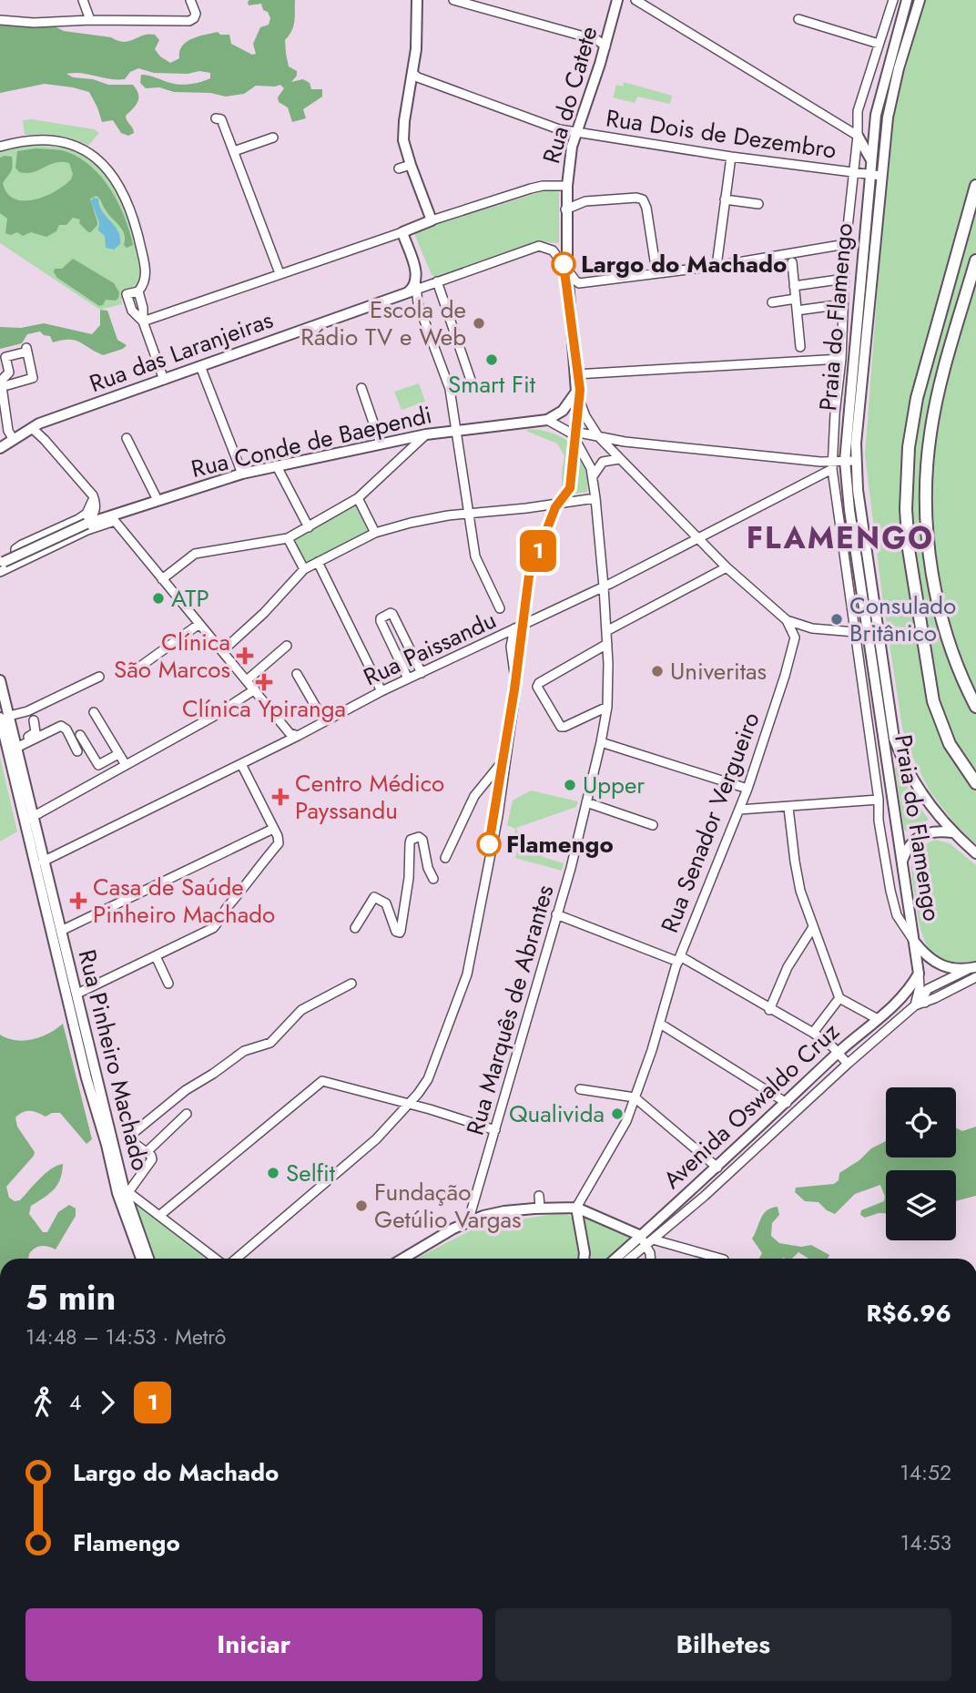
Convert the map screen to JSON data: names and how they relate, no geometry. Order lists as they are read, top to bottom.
{
  "streets": {
    "main road": [
      "Rua do Catete",
      "Praia do Flamengo",
      "Rua das Laranjeiras",
      "Rua Conde de Baependi",
      "Rua Pinheiro Machado",
      "Avenida Oswaldo Cruz"
    ],
    "street": [
      "Rua Dois de Dezembro",
      "Rua Paissandu",
      "Rua Senador Vergueiro",
      "Rua Marquês de Abrantes"
    ]
  },
  "crossings": [
    ["Rua do Catete", "Rua Dois de Dezembro"],
    ["Rua Dois de Dezembro", "Praia do Flamengo"],
    ["Praia do Flamengo", "Rua Paissandu"],
    ["Rua Paissandu", "Rua Marquês de Abrantes"],
    ["Rua Paissandu", "Rua Pinheiro Machado"]
  ],
  "districts": ["FLAMENGO"],
  "places": {
    "other": [
      "Largo do Machado",
      "Escola de Rádio TV e Web",
      "Smart Fit",
      "ATP",
      "Consulado Britânico",
      "Univeritas",
      "Upper",
      "Flamengo",
      "Qualivida",
      "Selfit",
      "Fundação Getúlio Vargas"
    ],
    "health": [
      "Clínica São Marcos",
      "Clínica Ypiranga",
      "Centro Médico Payssandu",
      "Casa de Saúde Pinheiro Machado"
    ]
  },
  "lines": ["metro line 1"],
  "page": {
    "on_map": "1",
    "heading": ["5 min", "14:48 – 14:53 · Metrô", "R$6.96"],
    "legs": ["4", "1"],
    "list": [
      {
        "name": "Largo do Machado",
        "value": "14:52"
      },
      {
        "name": "Flamengo",
        "value": "14:53"
      }
    ],
    "buttons": ["Iniciar", "Bilhetes"]
  }
}
